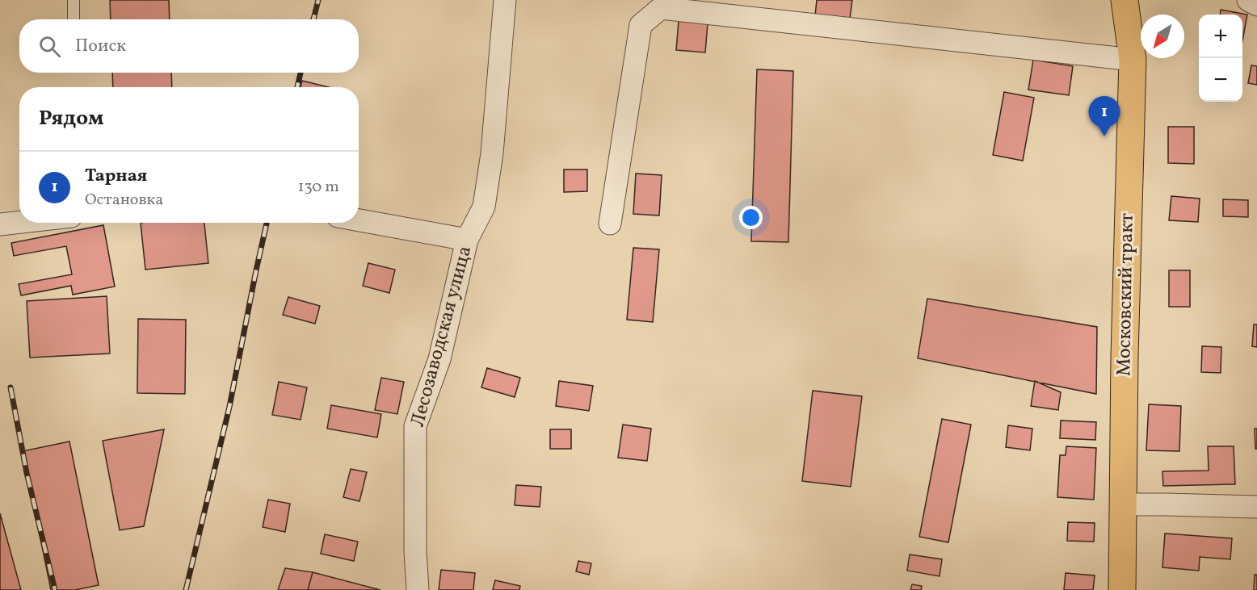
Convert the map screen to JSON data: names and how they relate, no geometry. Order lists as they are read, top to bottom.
{
  "streets": {
    "main road": ["Московский тракт"],
    "street": ["Лесозаводская улица"]
  },
  "north": "bottom left",
  "page": {
    "map_buttons": ["+", "−"],
    "search": "Поиск",
    "heading": "Рядом",
    "pins": "1",
    "list": [
      {
        "mark": "1",
        "name": "Тарная",
        "note": "Остановка",
        "value": "130 m"
      }
    ]
  }
}
